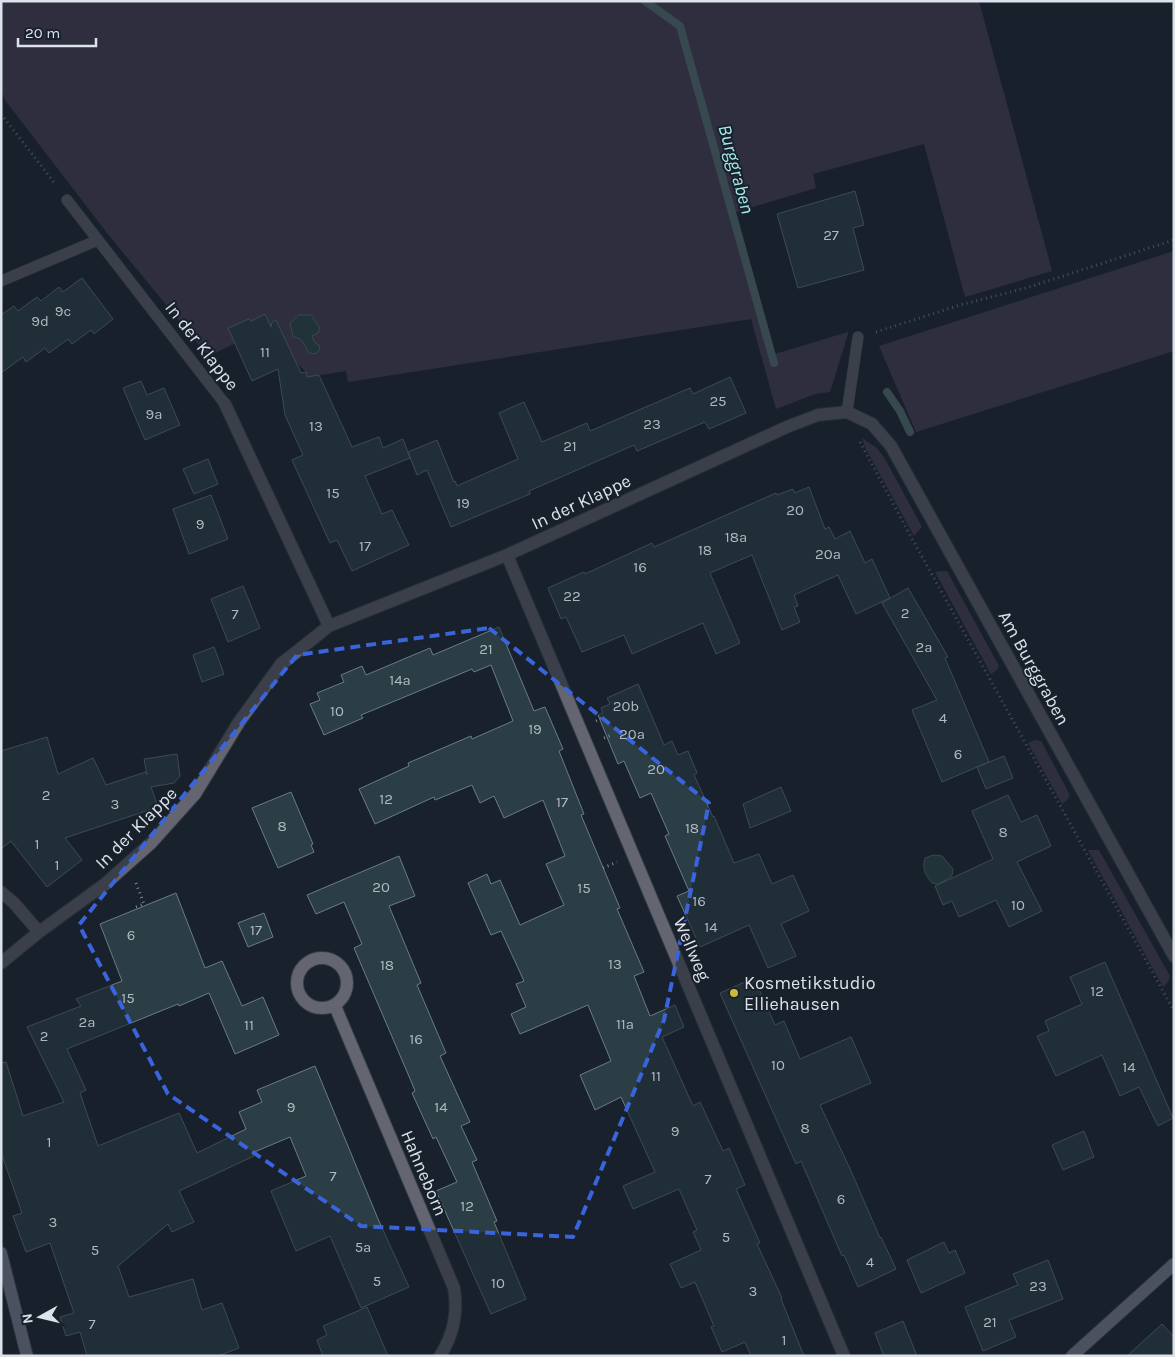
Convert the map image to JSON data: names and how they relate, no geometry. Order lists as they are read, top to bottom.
{
  "streets": {
    "street": [
      "In der Klappe",
      "Am Burggraben",
      "Wellweg",
      "Hahneborn"
    ]
  },
  "crossings": [
    ["In der Klappe", "Am Burggraben"],
    ["In der Klappe", "Wellweg"]
  ],
  "water": ["Burggraben"],
  "places": ["Kosmetikstudio Elliehausen"],
  "house_numbers": [
    "27",
    "9c",
    "9d",
    "11",
    "25",
    "9a",
    "23",
    "13",
    "21",
    "15",
    "19",
    "20",
    "9",
    "18a",
    "17",
    "18",
    "20a",
    "16",
    "22",
    "2",
    "7",
    "2a",
    "21",
    "14a",
    "20b",
    "10",
    "4",
    "19",
    "20a",
    "6",
    "20",
    "2",
    "12",
    "17",
    "3",
    "8",
    "18",
    "8",
    "1",
    "1",
    "20",
    "15",
    "16",
    "10",
    "14",
    "17",
    "6",
    "13",
    "18",
    "12",
    "15",
    "2a",
    "11a",
    "11",
    "2",
    "16",
    "10",
    "14",
    "11",
    "9",
    "14",
    "8",
    "9",
    "1",
    "7",
    "7",
    "6",
    "12",
    "3",
    "5",
    "5a",
    "5",
    "4",
    "5",
    "10",
    "23",
    "3",
    "21",
    "7",
    "1"
  ],
  "scale_bar": "20 m",
  "north": "left"
}
